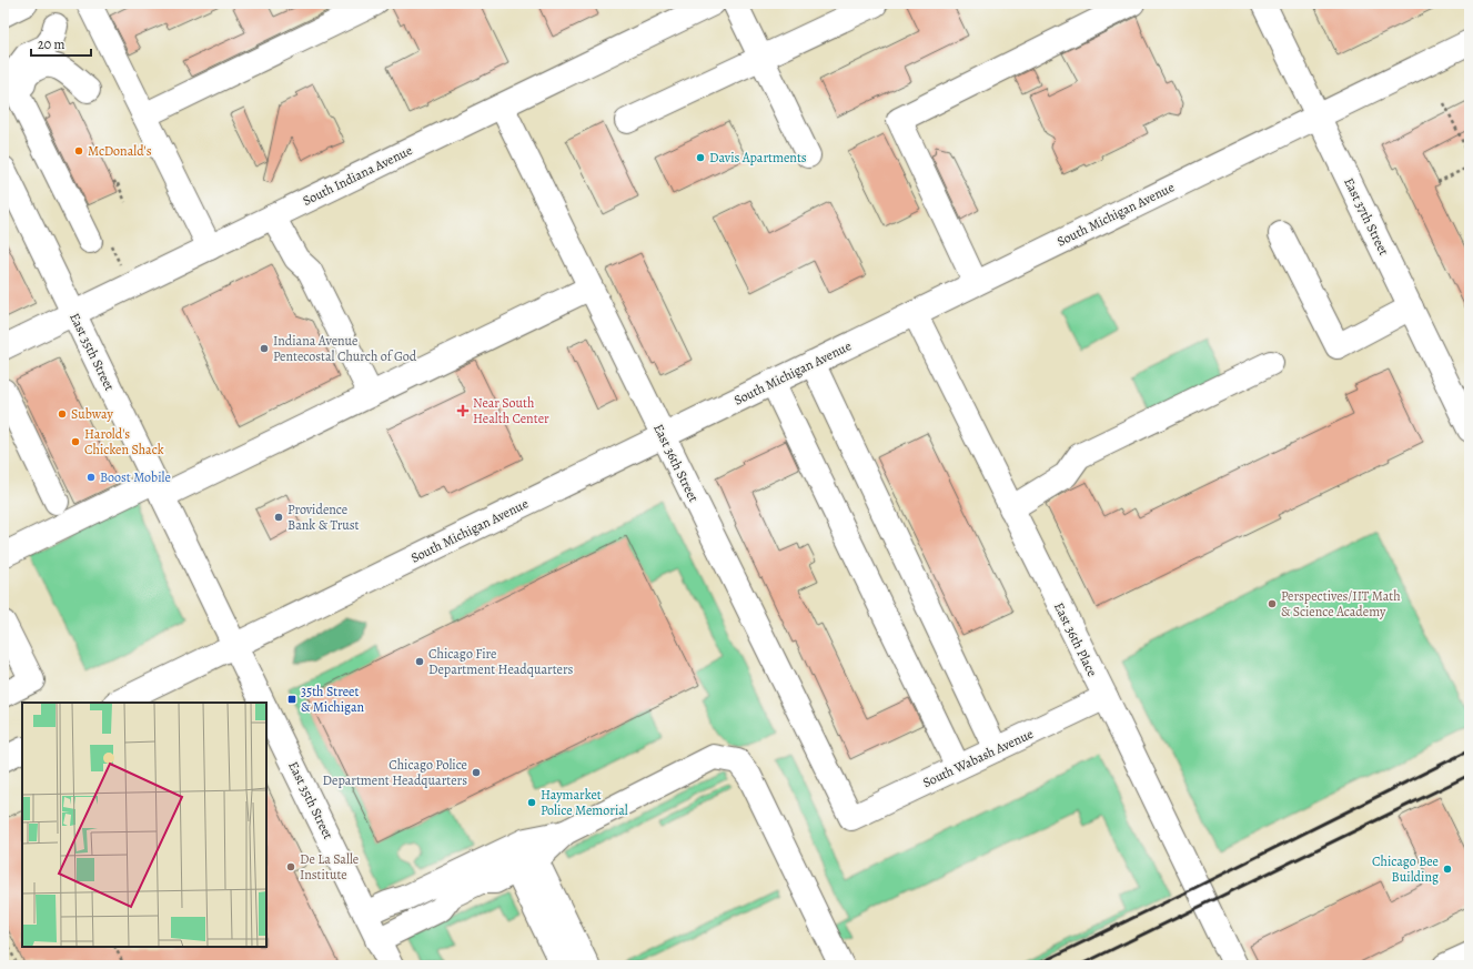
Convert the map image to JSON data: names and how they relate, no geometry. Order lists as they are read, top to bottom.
{
  "streets": {
    "street": [
      "South Indiana Avenue",
      "South Michigan Avenue",
      "East 37th Street",
      "East 35th Street",
      "East 36th Street",
      "East 36th Place",
      "South Wabash Avenue"
    ]
  },
  "crossings": [
    ["South Indiana Avenue", "East 35th Street"],
    ["South Indiana Avenue", "East 36th Street"],
    ["South Michigan Avenue", "East 37th Street"],
    ["South Michigan Avenue", "East 35th Street"],
    ["South Michigan Avenue", "East 36th Street"],
    ["South Michigan Avenue", "East 36th Place"],
    ["East 36th Street", "South Wabash Avenue"],
    ["East 36th Place", "South Wabash Avenue"]
  ],
  "places": {
    "other": [
      "McDonald's",
      "Davis Apartments",
      "Indiana Avenue Pentecostal Church of God",
      "Subway",
      "Harold's Chicken Shack",
      "Boost Mobile",
      "Providence Bank & Trust",
      "Perspectives/IIT Math & Science Academy",
      "Chicago Fire Department Headquarters",
      "Chicago Police Department Headquarters",
      "Haymarket Police Memorial",
      "De La Salle Institute",
      "Chicago Bee Building"
    ],
    "health": ["Near South Health Center"],
    "transit": ["35th Street & Michigan"]
  },
  "scale_bar": "20 m"
}
